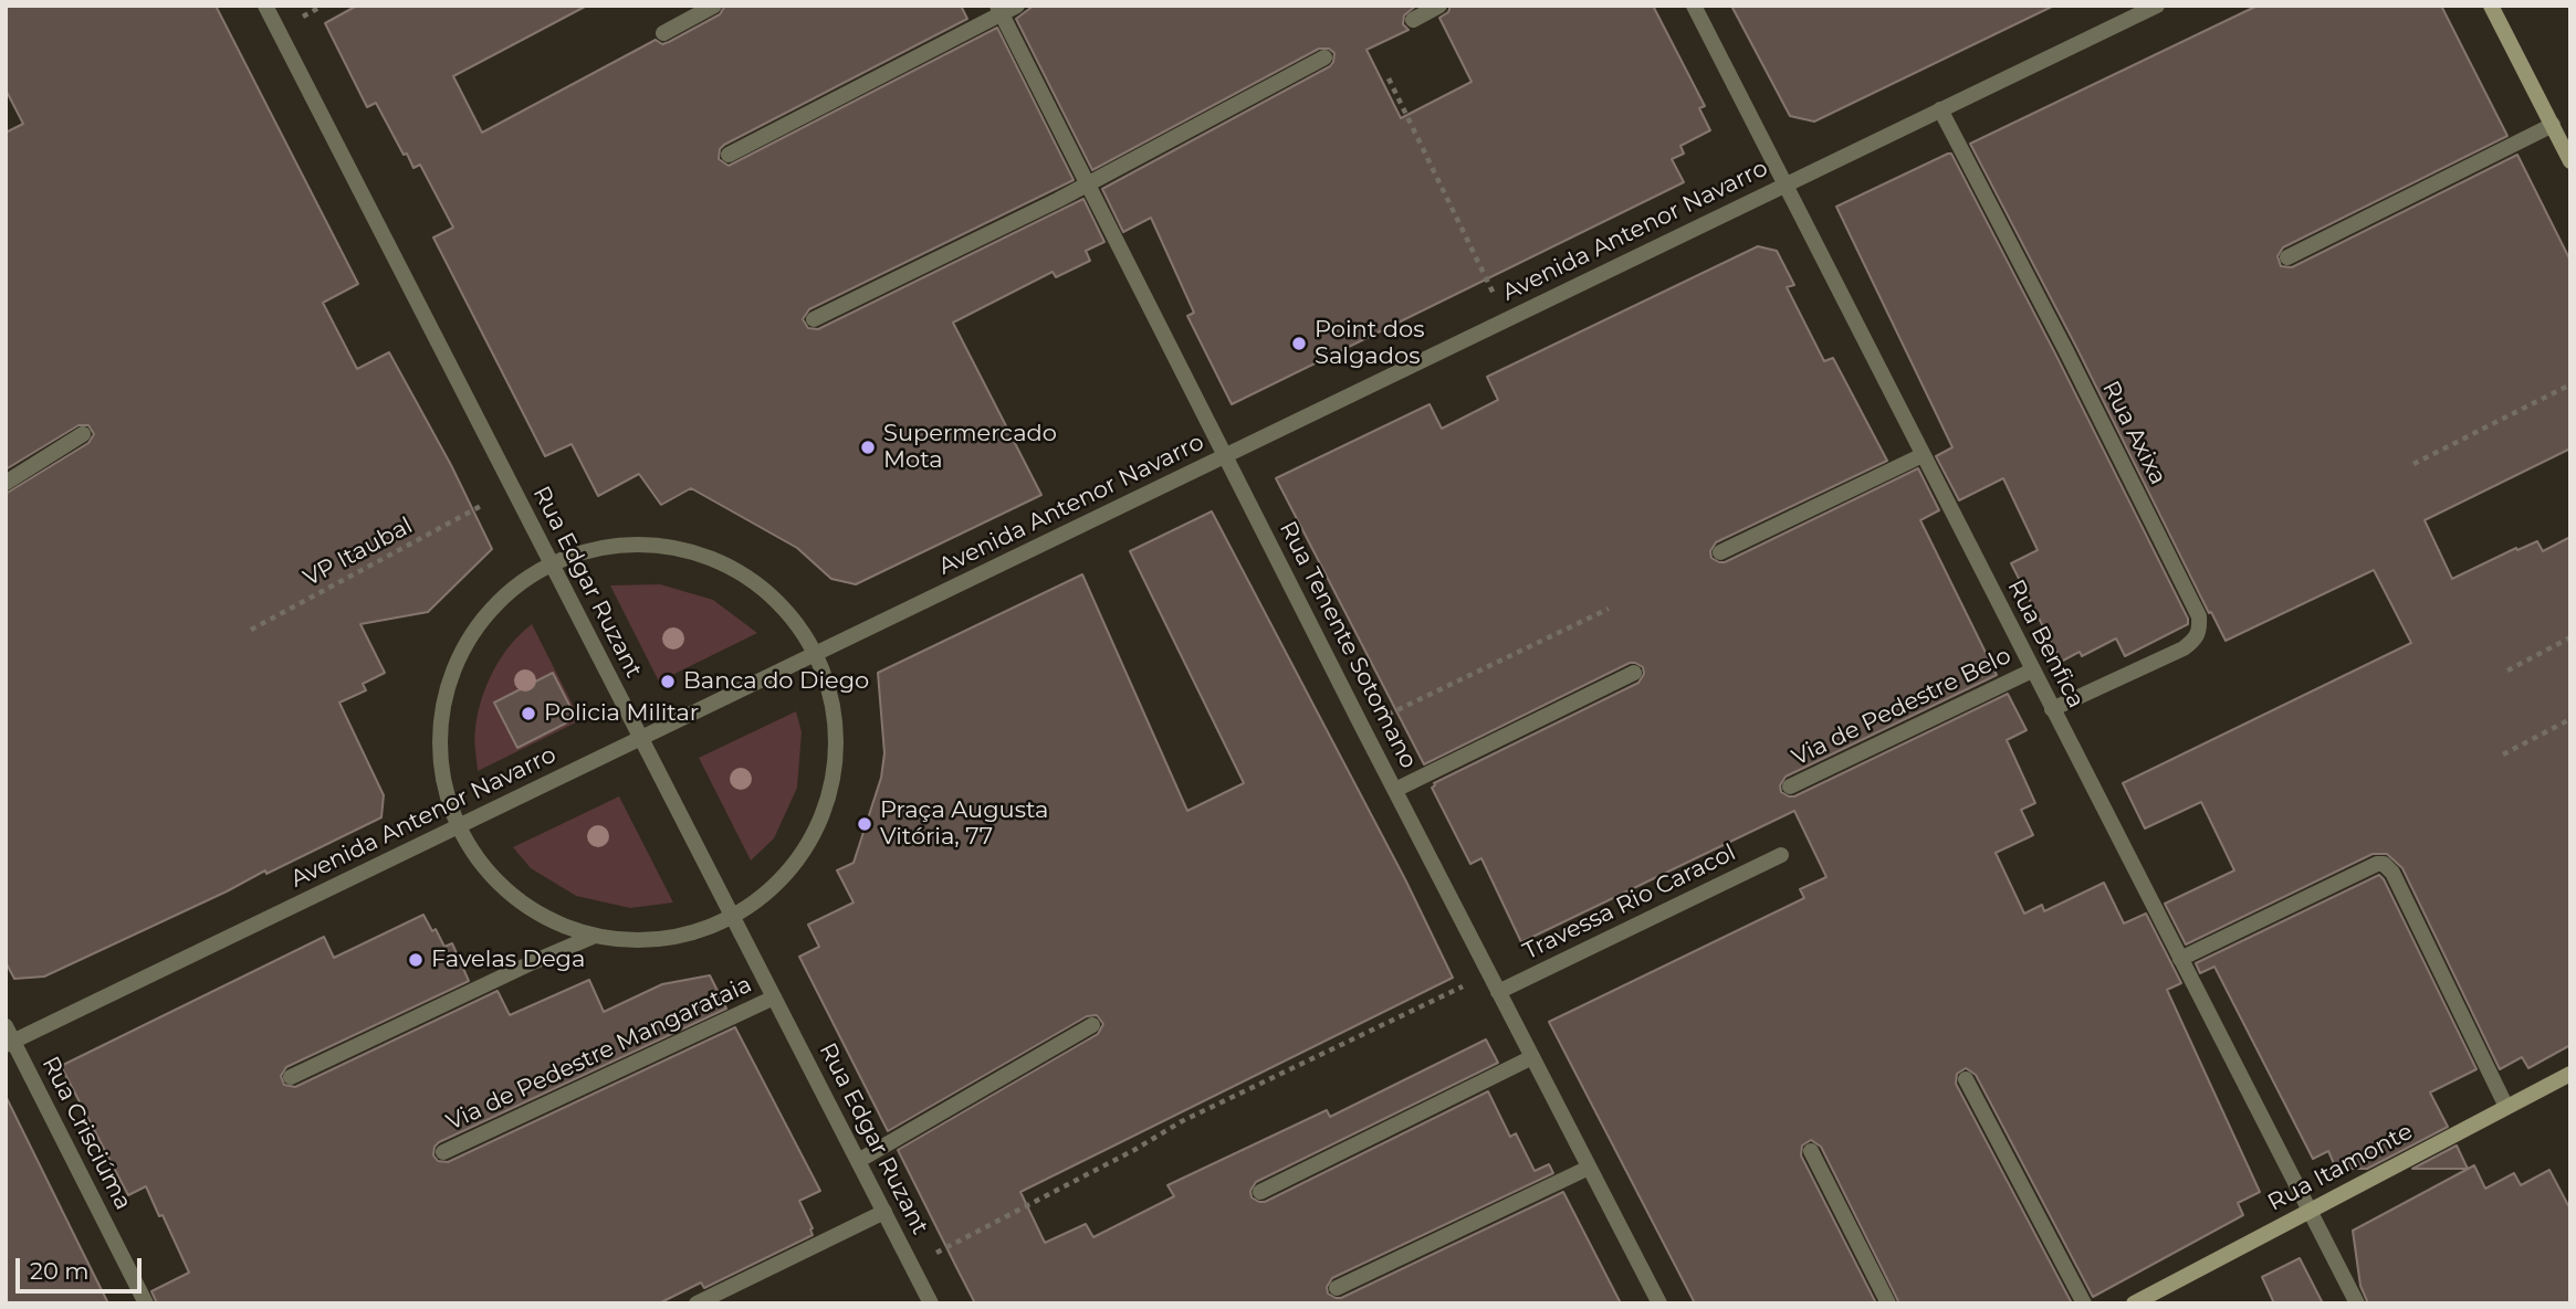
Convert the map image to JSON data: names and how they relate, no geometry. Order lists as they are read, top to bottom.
{
  "streets": {
    "street": [
      "Avenida Antenor Navarro",
      "Rua Axixa",
      "Rua Edgar Ruzant",
      "Rua Benfica",
      "Rua Tenente Sotomano",
      "Via de Pedestre Belo",
      "Travessa Rio Caracol",
      "Via de Pedestre Mangarataia",
      "Rua Crisciúma",
      "Rua Itamonte"
    ],
    "path": ["VP Itaubal"]
  },
  "crossings": [
    ["Avenida Antenor Navarro", "Rua Axixa"],
    ["Avenida Antenor Navarro", "Rua Edgar Ruzant"],
    ["Avenida Antenor Navarro", "Rua Benfica"],
    ["Avenida Antenor Navarro", "Rua Tenente Sotomano"],
    ["Avenida Antenor Navarro", "Rua Crisciúma"],
    ["Rua Axixa", "Rua Benfica"],
    ["Rua Edgar Ruzant", "Via de Pedestre Mangarataia"],
    ["Rua Benfica", "Via de Pedestre Belo"],
    ["Rua Benfica", "Rua Itamonte"],
    ["Rua Tenente Sotomano", "Travessa Rio Caracol"]
  ],
  "places": [
    "Point dos Salgados",
    "Supermercado Mota",
    "Banca do Diego",
    "Policia Militar",
    "Praça Augusta Vitória, 77",
    "Favelas Dega"
  ],
  "scale_bar": "20 m"
}
